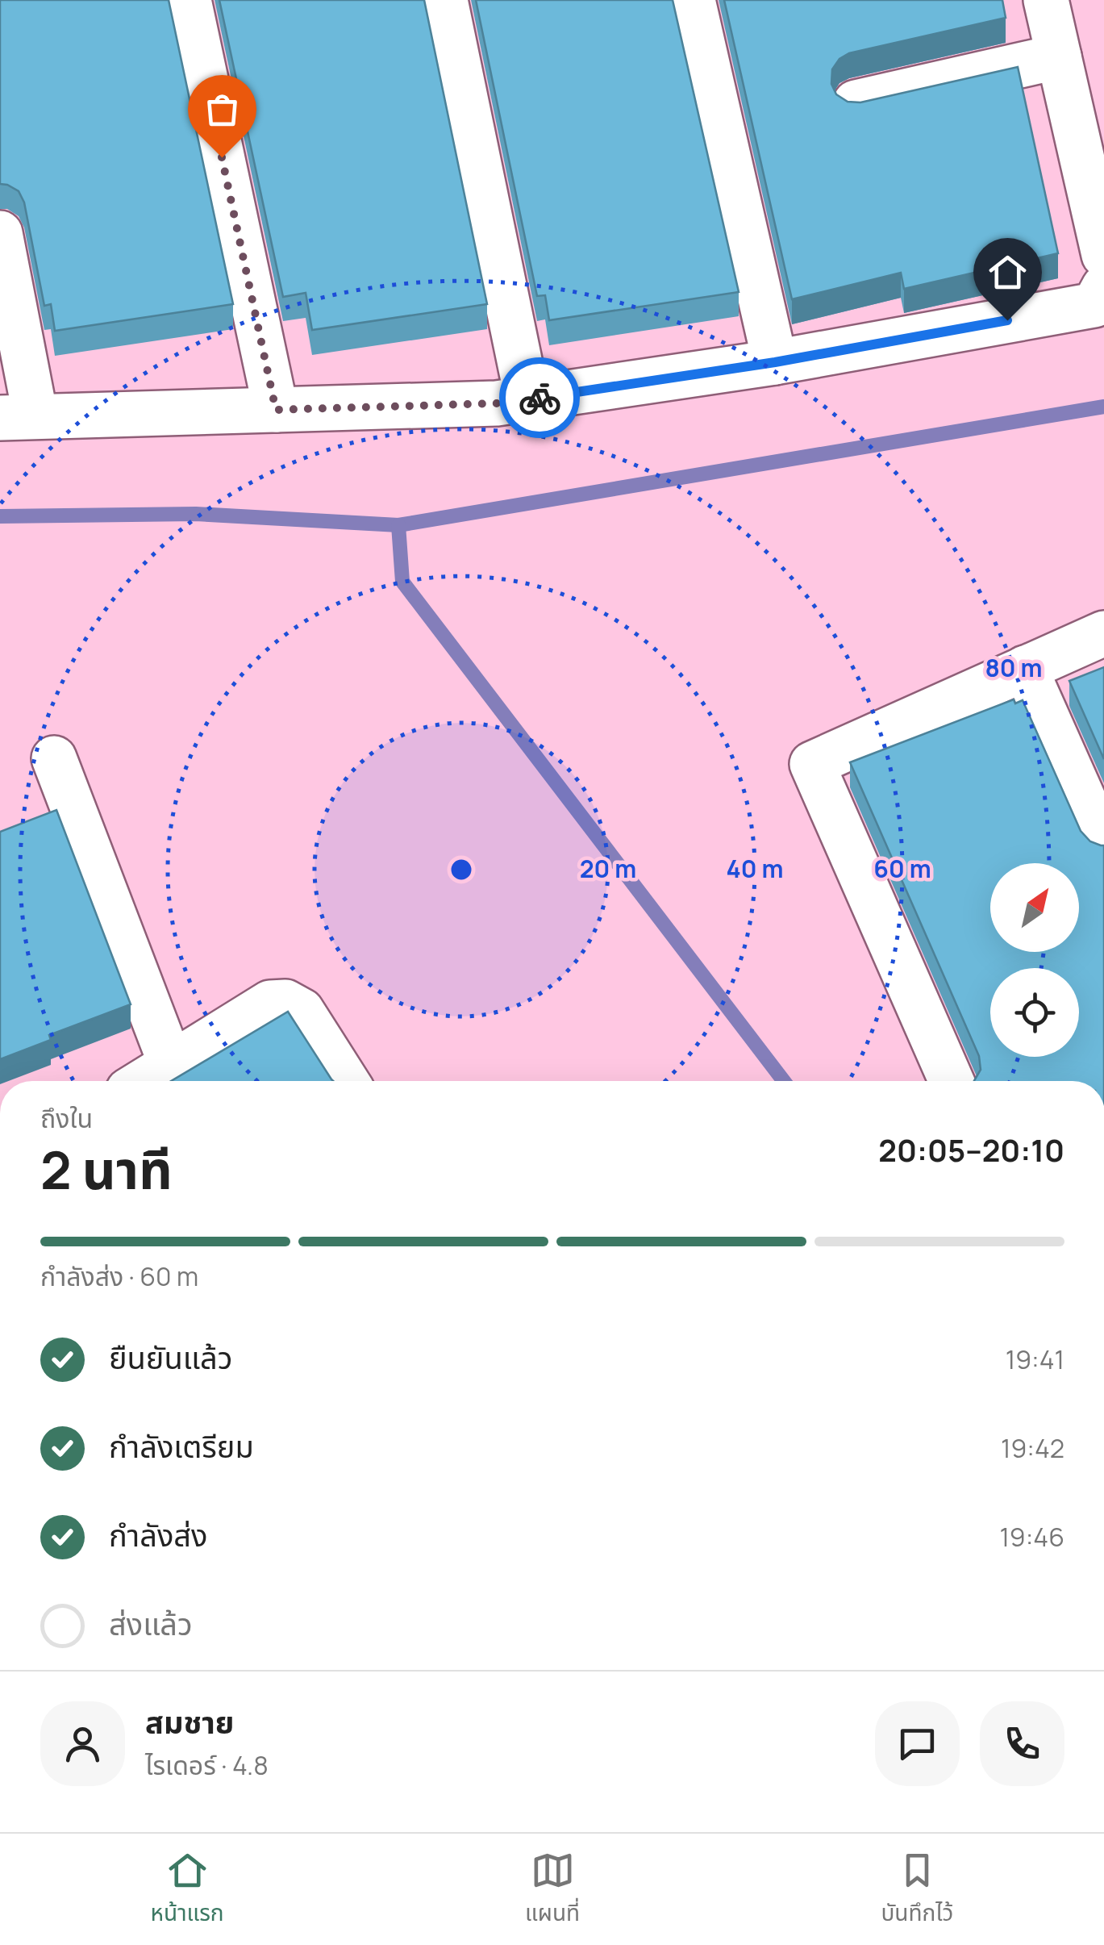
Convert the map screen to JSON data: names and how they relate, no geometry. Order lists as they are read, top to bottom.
{
  "north": "top right",
  "page": {
    "heading": ["2 นาที", "ถึงใน", "20:05–20:10"],
    "panel": ["สมชาย", "ไรเดอร์ · 4.8"],
    "bar": "กำลังส่ง · 60 m",
    "list": [
      ["ยืนยันแล้ว", "19:41"],
      ["กำลังเตรียม", "19:42"],
      ["กำลังส่ง", "19:46"],
      "ส่งแล้ว"
    ],
    "tabs": ["หน้าแรก", "แผนที่", "บันทึกไว้"]
  },
  "rings": [
    "80 m",
    "20 m",
    "40 m",
    "60 m"
  ]
}
